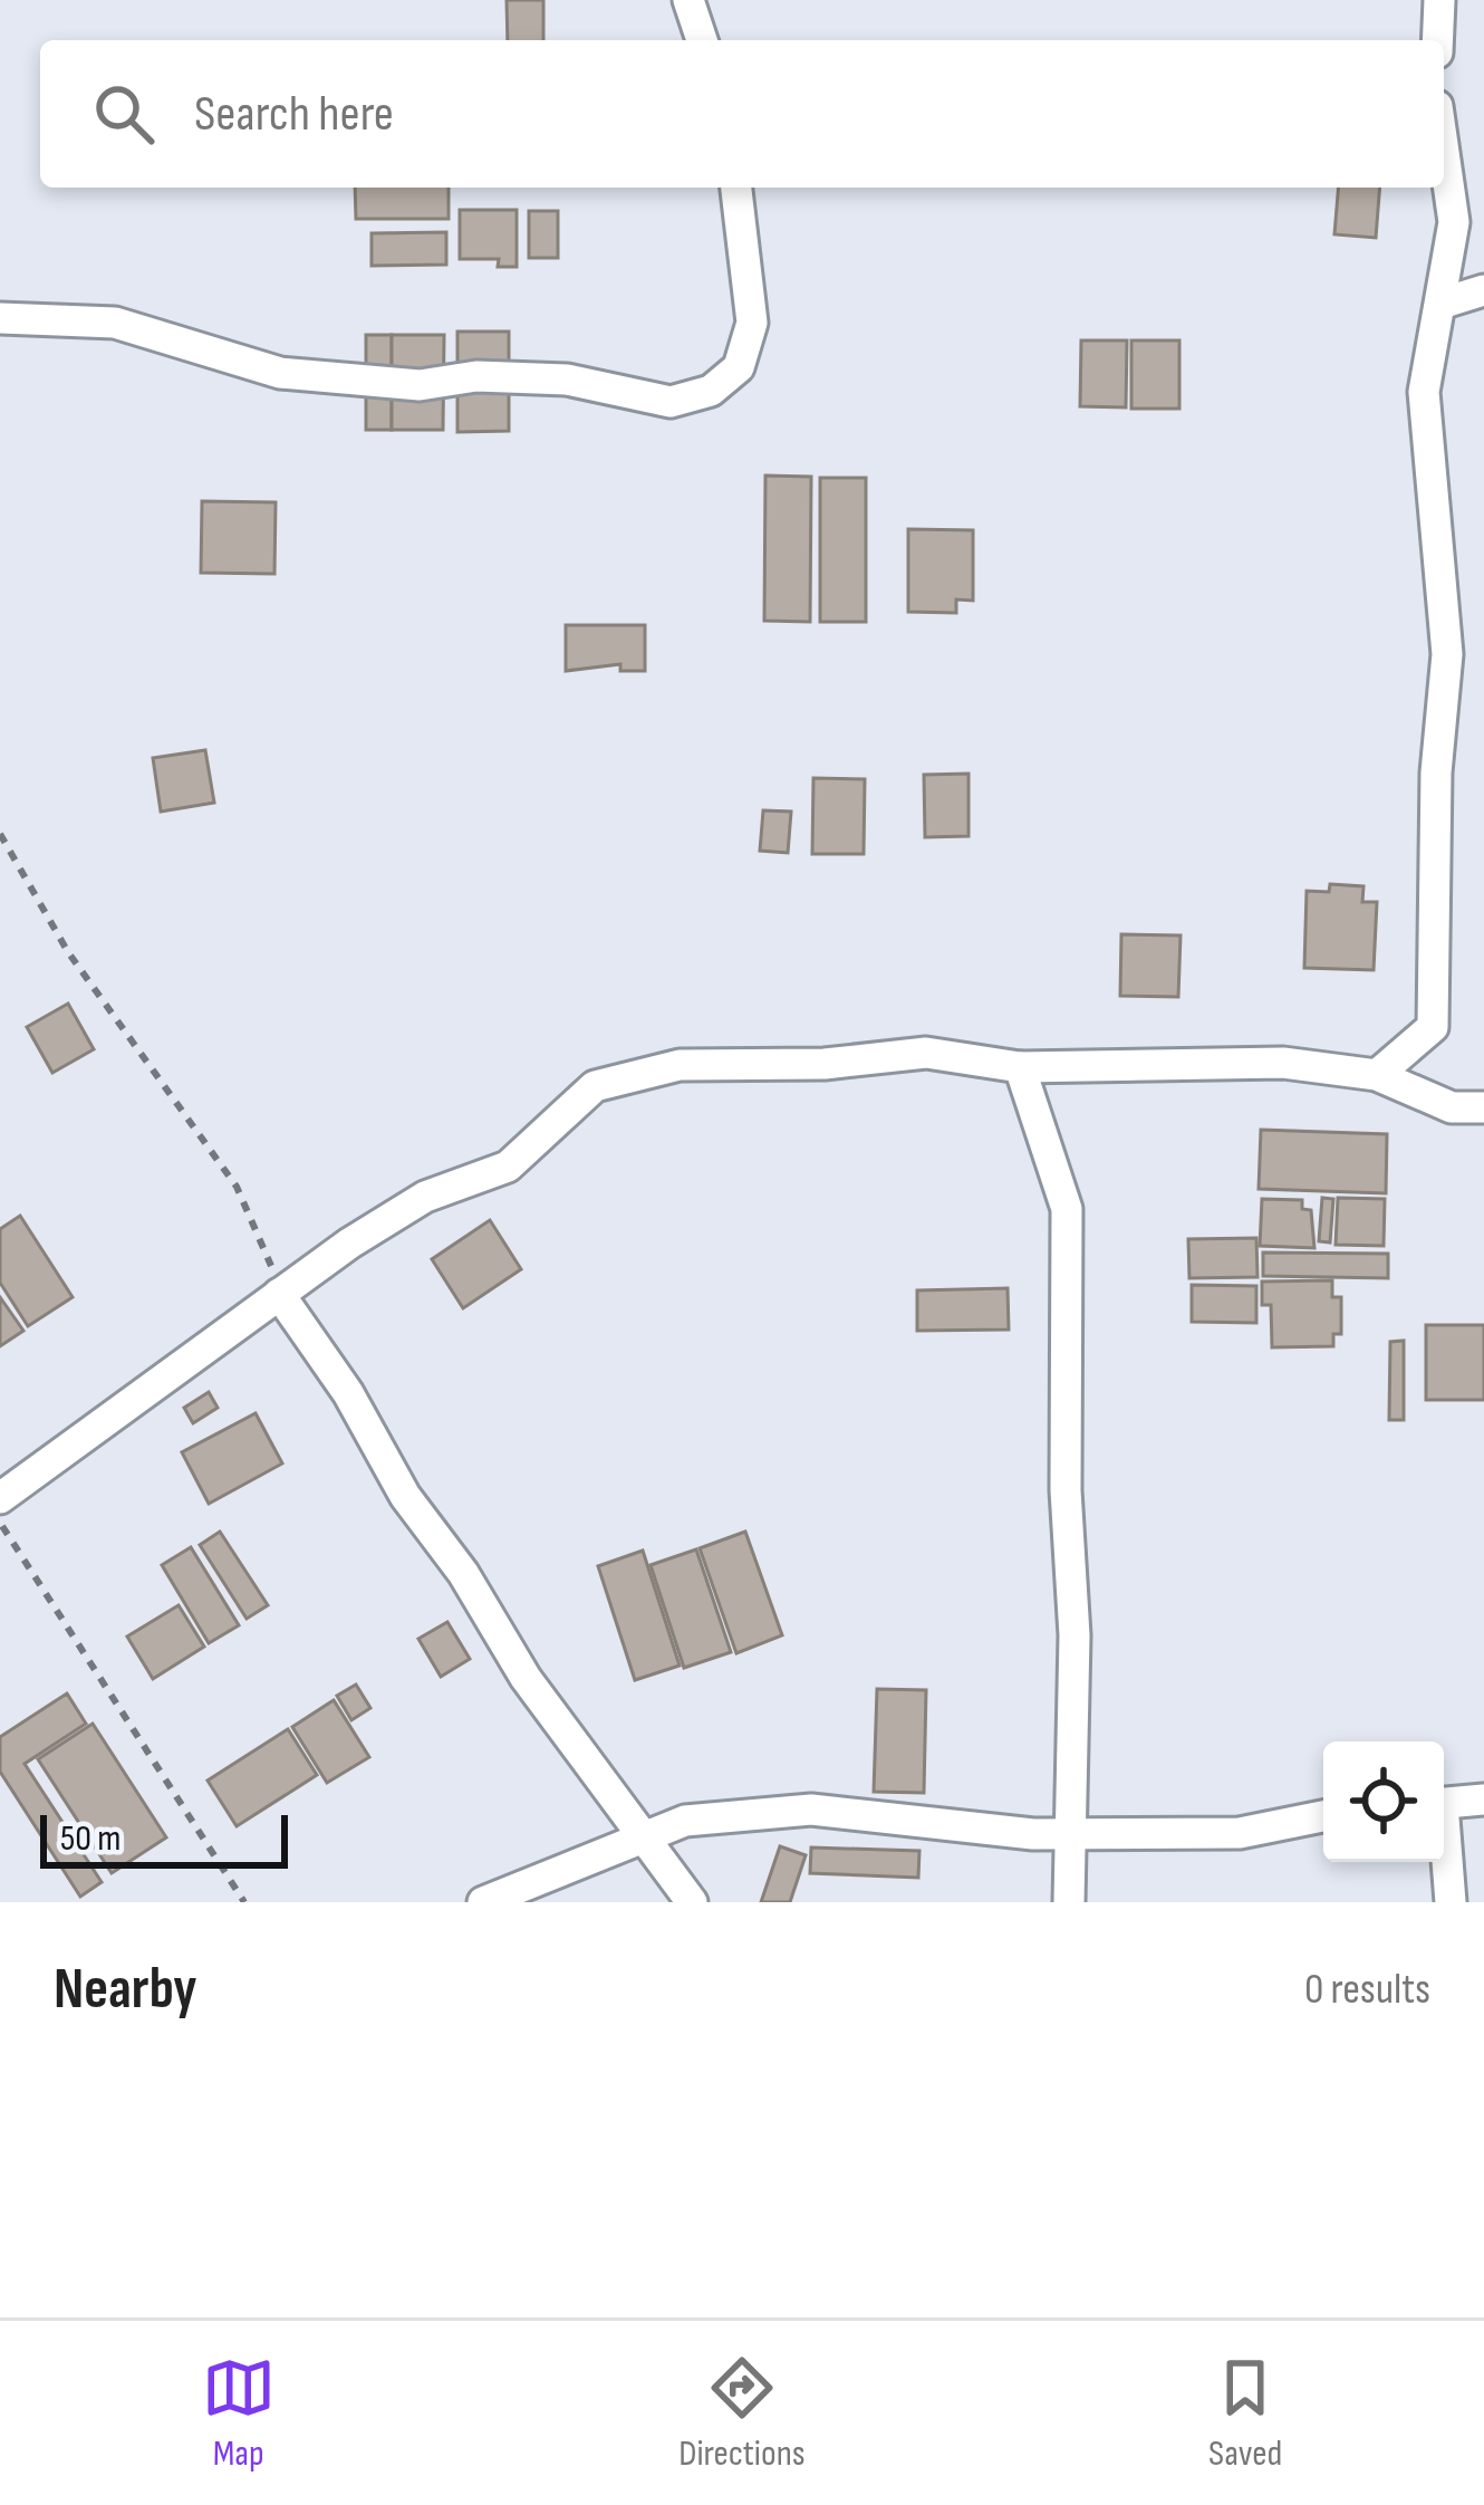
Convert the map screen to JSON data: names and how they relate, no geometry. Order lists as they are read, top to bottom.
{
  "scale_bar": "50 m",
  "page": {
    "search": "Search here",
    "scale": "50 m",
    "heading": ["Nearby", "0 results"],
    "nav": ["Map", "Directions", "Saved"]
  }
}
